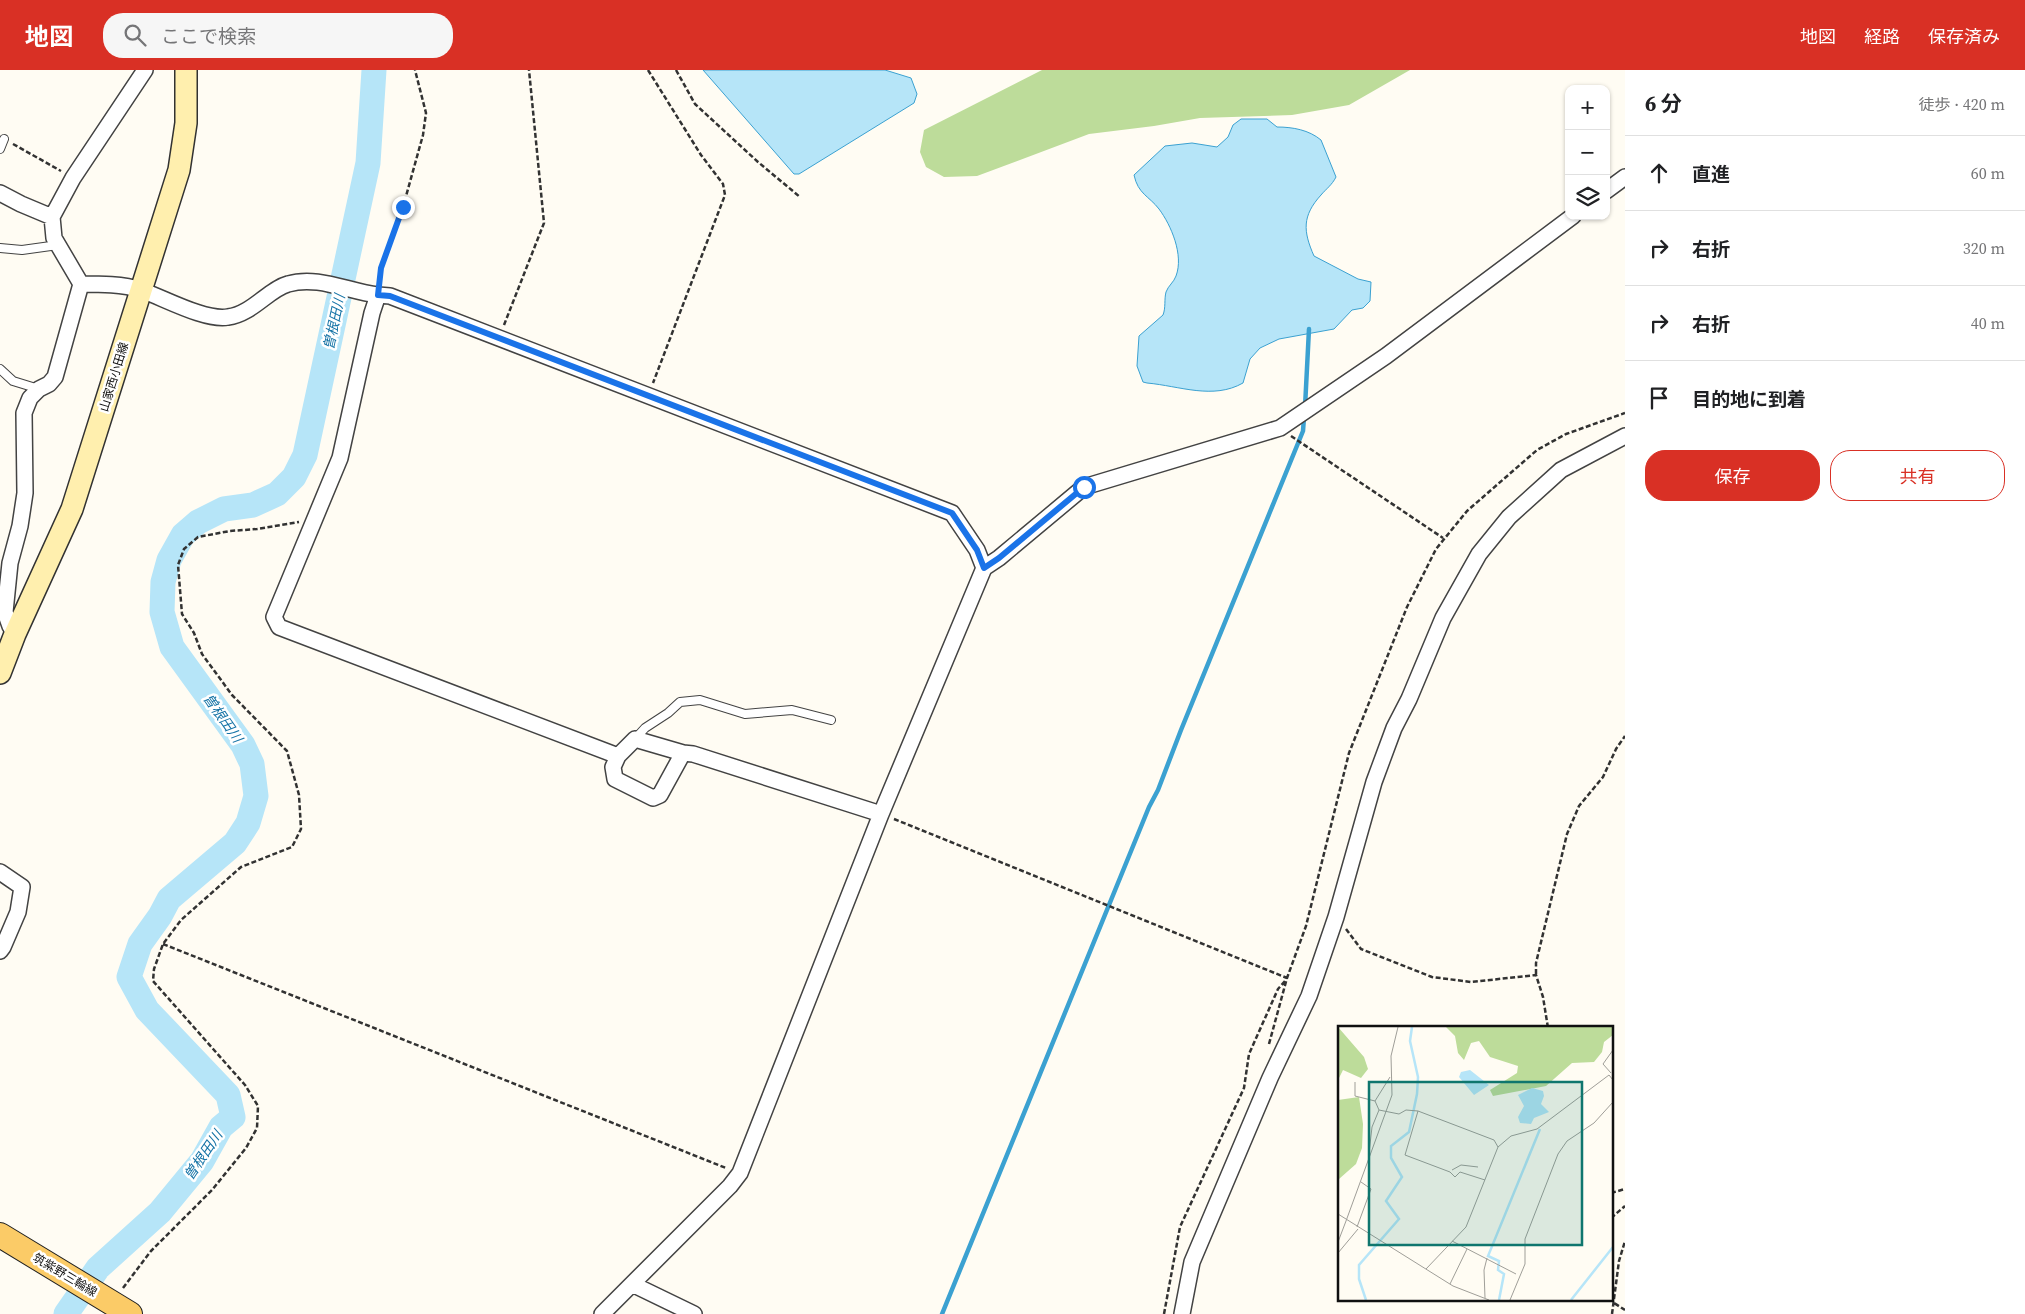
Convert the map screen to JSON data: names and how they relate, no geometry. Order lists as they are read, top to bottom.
{
  "streets": {
    "main road": ["山家西小田線", "筑紫野三輪線"]
  },
  "water": ["曽根田川"],
  "page": {
    "header": "地図",
    "search": "ここで検索",
    "nav": ["地図", "経路", "保存済み"],
    "heading": ["6 分", "徒歩 · 420 m"],
    "map_buttons": ["+", "−"],
    "list": [
      ["直進", "60 m"],
      ["右折", "320 m"],
      ["右折", "40 m"],
      "目的地に到着"
    ],
    "buttons": ["保存", "共有"]
  }
}
